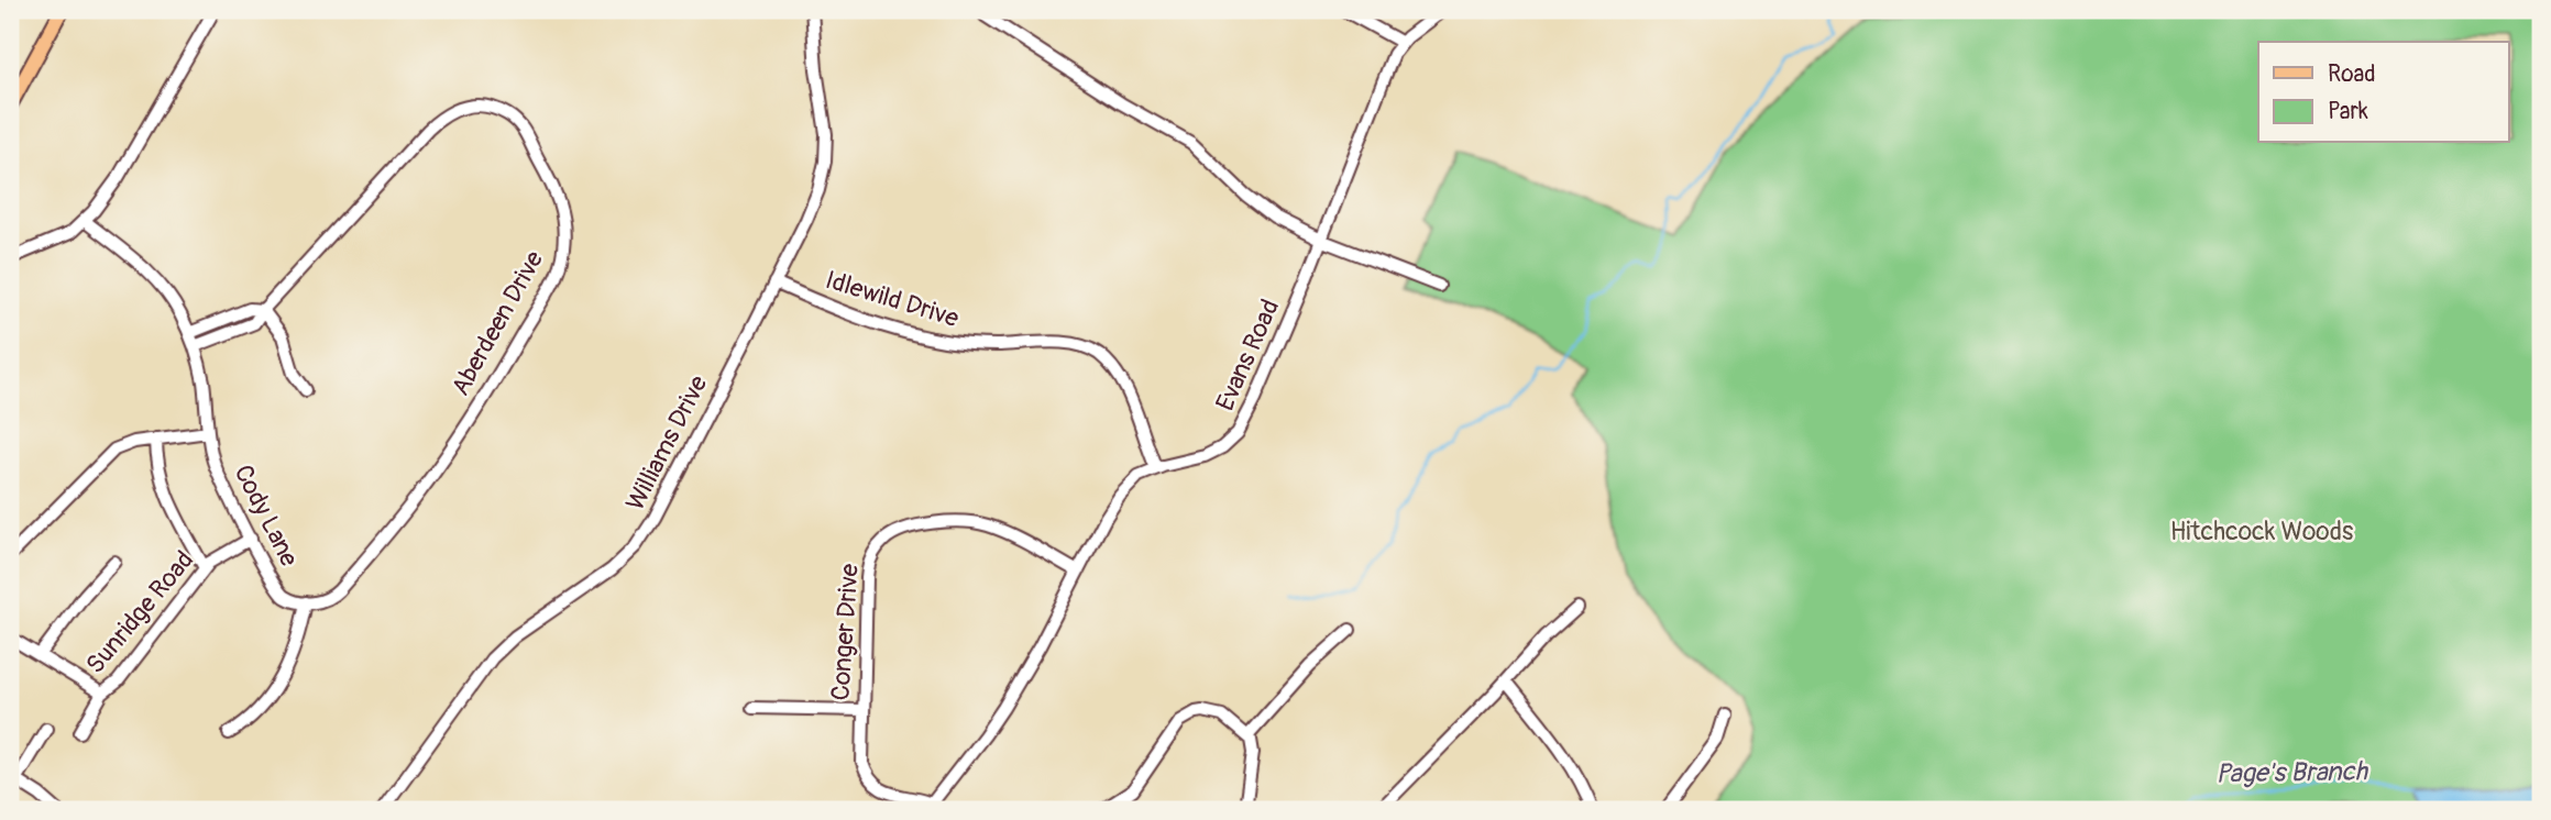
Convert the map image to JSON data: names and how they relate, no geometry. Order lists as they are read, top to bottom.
{
  "streets": {
    "street": [
      "Idlewild Drive",
      "Aberdeen Drive",
      "Evans Road",
      "Williams Drive",
      "Cody Lane",
      "Sunridge Road",
      "Conger Drive"
    ]
  },
  "crossings": [
    ["Idlewild Drive", "Evans Road"],
    ["Idlewild Drive", "Williams Drive"],
    ["Aberdeen Drive", "Cody Lane"],
    ["Evans Road", "Conger Drive"],
    ["Cody Lane", "Sunridge Road"]
  ],
  "water": ["Page's Branch"],
  "parks": ["Hitchcock Woods"],
  "legend": ["Road", "Park"]
}
